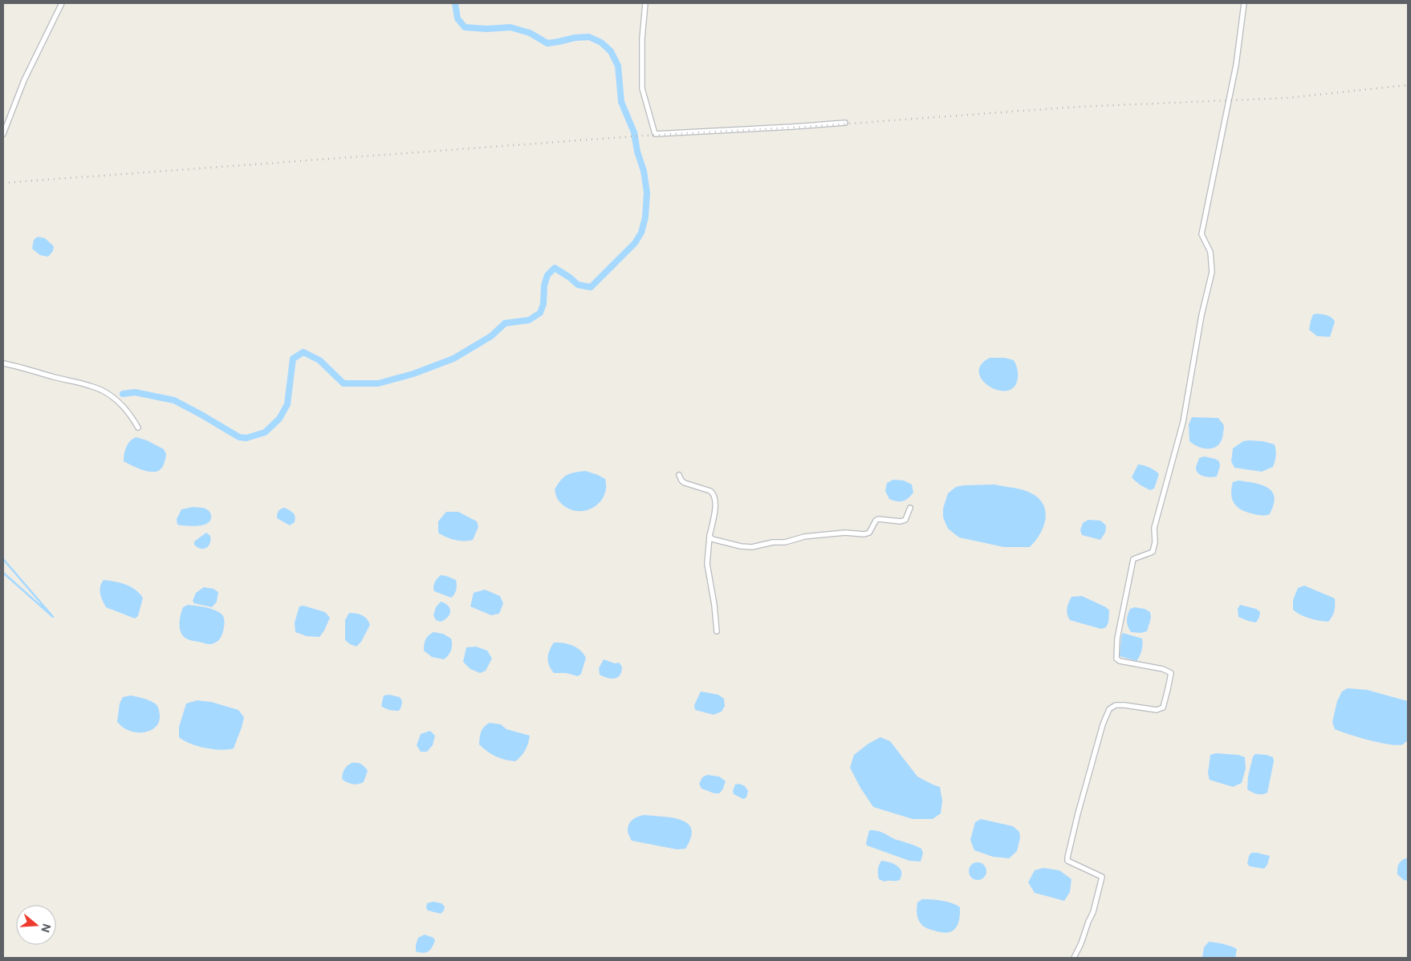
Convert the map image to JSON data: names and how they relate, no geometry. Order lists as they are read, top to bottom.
{
  "north": "right"
}
